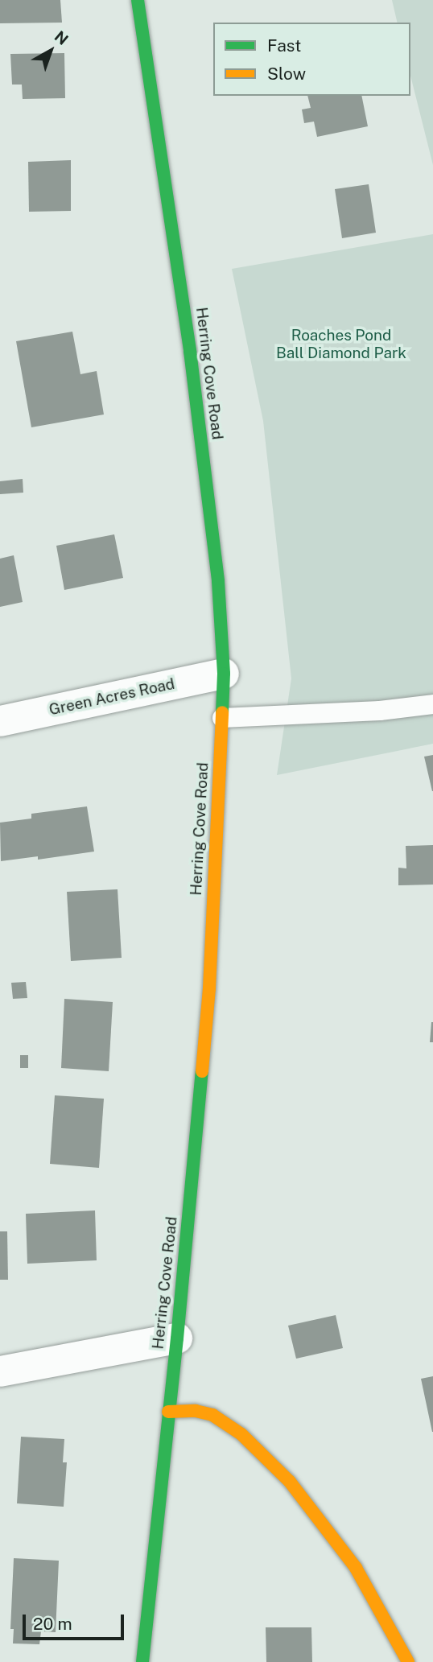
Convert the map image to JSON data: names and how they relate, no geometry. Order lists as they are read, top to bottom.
{
  "streets": {
    "main road": ["Herring Cove Road"],
    "street": ["Green Acres Road"]
  },
  "crossings": [
    ["Herring Cove Road", "Green Acres Road"]
  ],
  "parks": ["Roaches Pond Ball Diamond Park"],
  "legend": ["Fast", "Slow"],
  "scale_bar": "20 m",
  "north": "top right"
}
